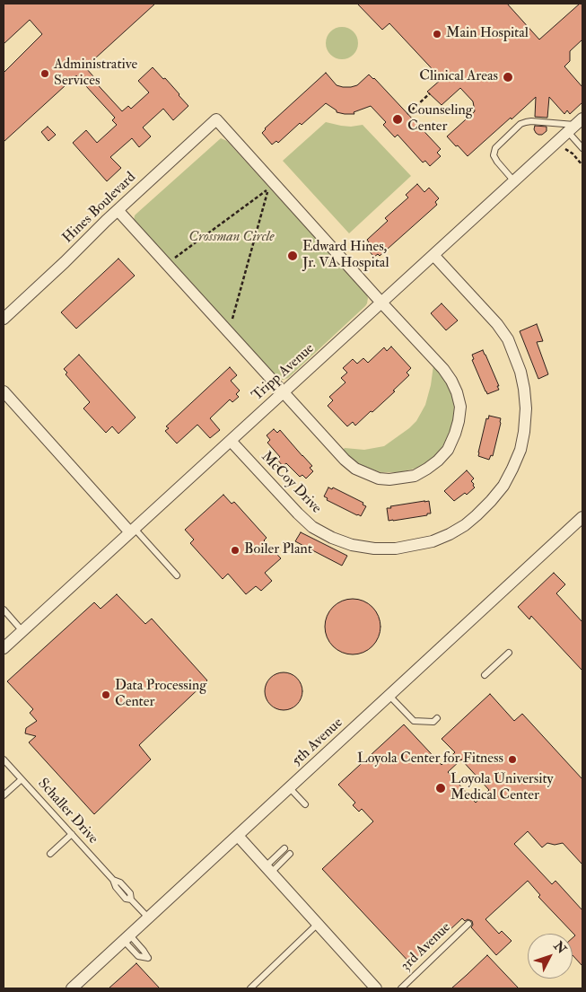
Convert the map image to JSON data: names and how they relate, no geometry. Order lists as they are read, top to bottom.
{
  "streets": {
    "street": [
      "Hines Boulevard",
      "Tripp Avenue",
      "McCoy Drive",
      "5th Avenue"
    ],
    "lane": ["Schaller Drive", "3rd Avenue"]
  },
  "crossings": [
    ["Hines Boulevard", "Tripp Avenue"],
    ["Tripp Avenue", "McCoy Drive"],
    ["5th Avenue", "Schaller Drive"]
  ],
  "parks": ["Crossman Circle"],
  "places": [
    "Main Hospital",
    "Administrative Services",
    "Clinical Areas",
    "Counseling Center",
    "Edward Hines, Jr. VA Hospital",
    "Boiler Plant",
    "Data Processing Center",
    "Loyola Center for Fitness",
    "Loyola University Medical Center"
  ],
  "north": "top right"
}
